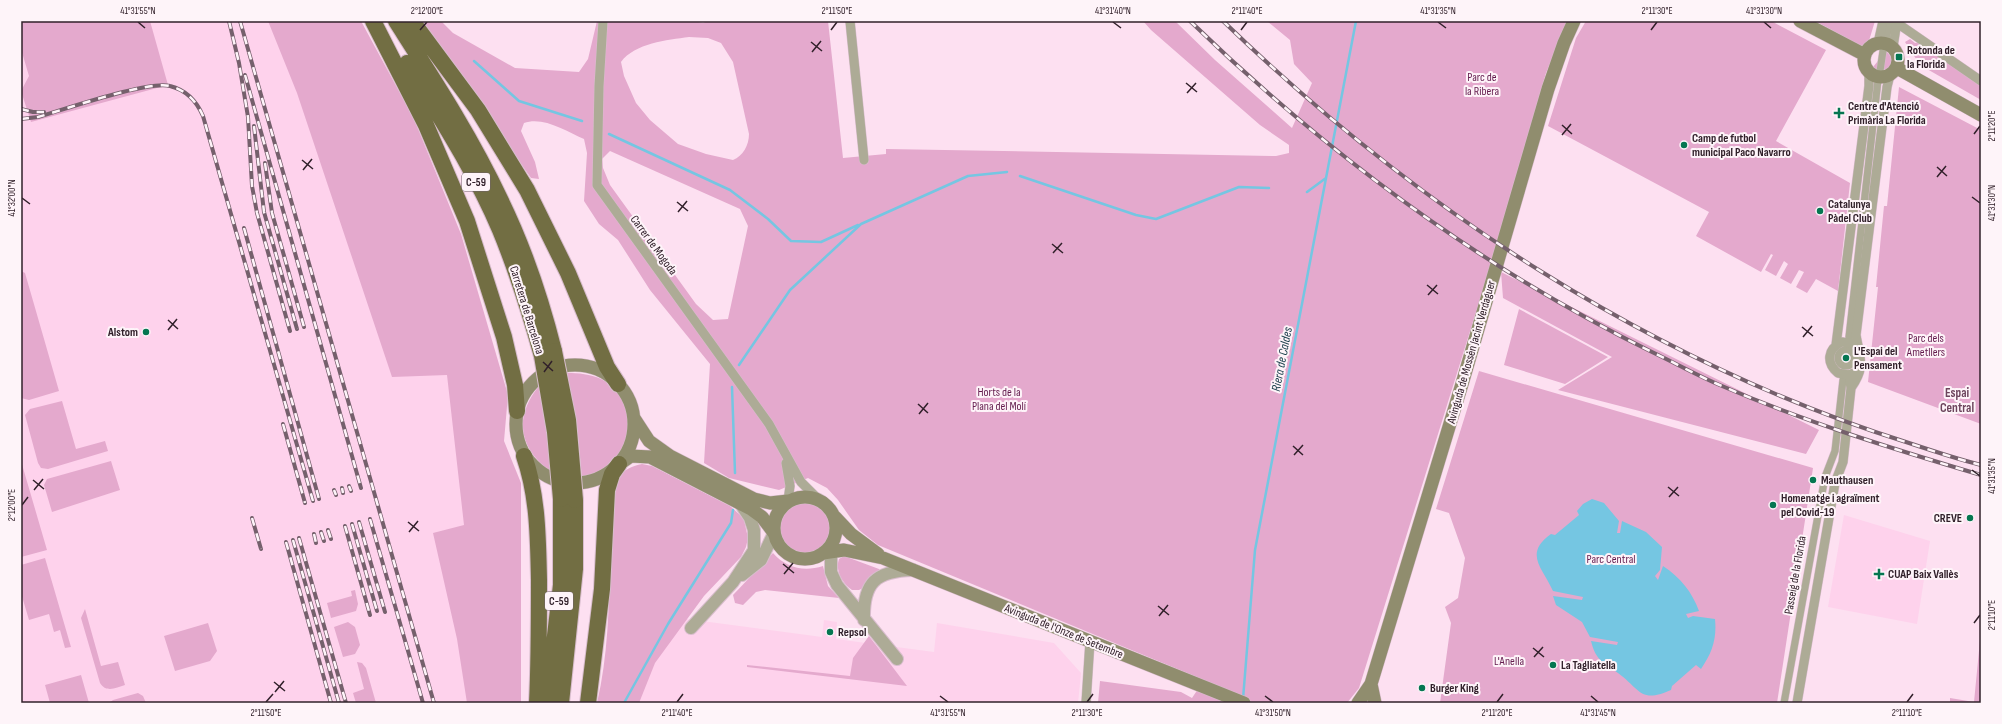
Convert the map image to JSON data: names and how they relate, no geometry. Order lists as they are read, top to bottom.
{
  "streets": {
    "highway": ["C-59", "Carretera de Barcelona"],
    "main road": ["Avinguda de Mossèn Jacint Verdaguer", "Avinguda de l'Onze de Setembre"],
    "street": ["Carrer de Mogoda", "Passeig de la Florida"]
  },
  "crossings": [
    ["Carrer de Mogoda", "Avinguda de l'Onze de Setembre"]
  ],
  "districts": ["Espai Central"],
  "water": ["Riera de Caldes"],
  "parks": [
    "Parc de la Ribera",
    "Parc dels Ametllers",
    "Horts de la Plana del Molí",
    "Parc Central",
    "L'Anella"
  ],
  "places": {
    "transit": ["Rotonda de la Florida"],
    "health": ["Centre d'Atenció Primària La Florida", "CUAP Baix Vallès"],
    "other": [
      "Camp de futbol municipal Paco Navarro",
      "Catalunya Pàdel Club",
      "Alstom",
      "L'Espai del Pensament",
      "Mauthausen",
      "Homenatge i agraïment pel Covid-19",
      "CREVE",
      "Repsol",
      "La Tagliatella",
      "Burger King"
    ]
  },
  "coordinates": [
    "41°31'55\"N",
    "2°12'00\"E",
    "2°11'50\"E",
    "41°31'40\"N",
    "2°11'40\"E",
    "41°31'35\"N",
    "2°11'30\"E",
    "41°31'30\"N",
    "2°11'20\"E",
    "41°32'00\"N",
    "2°11'10\"E",
    "41°31'50\"N",
    "41°31'45\"N"
  ]
}
